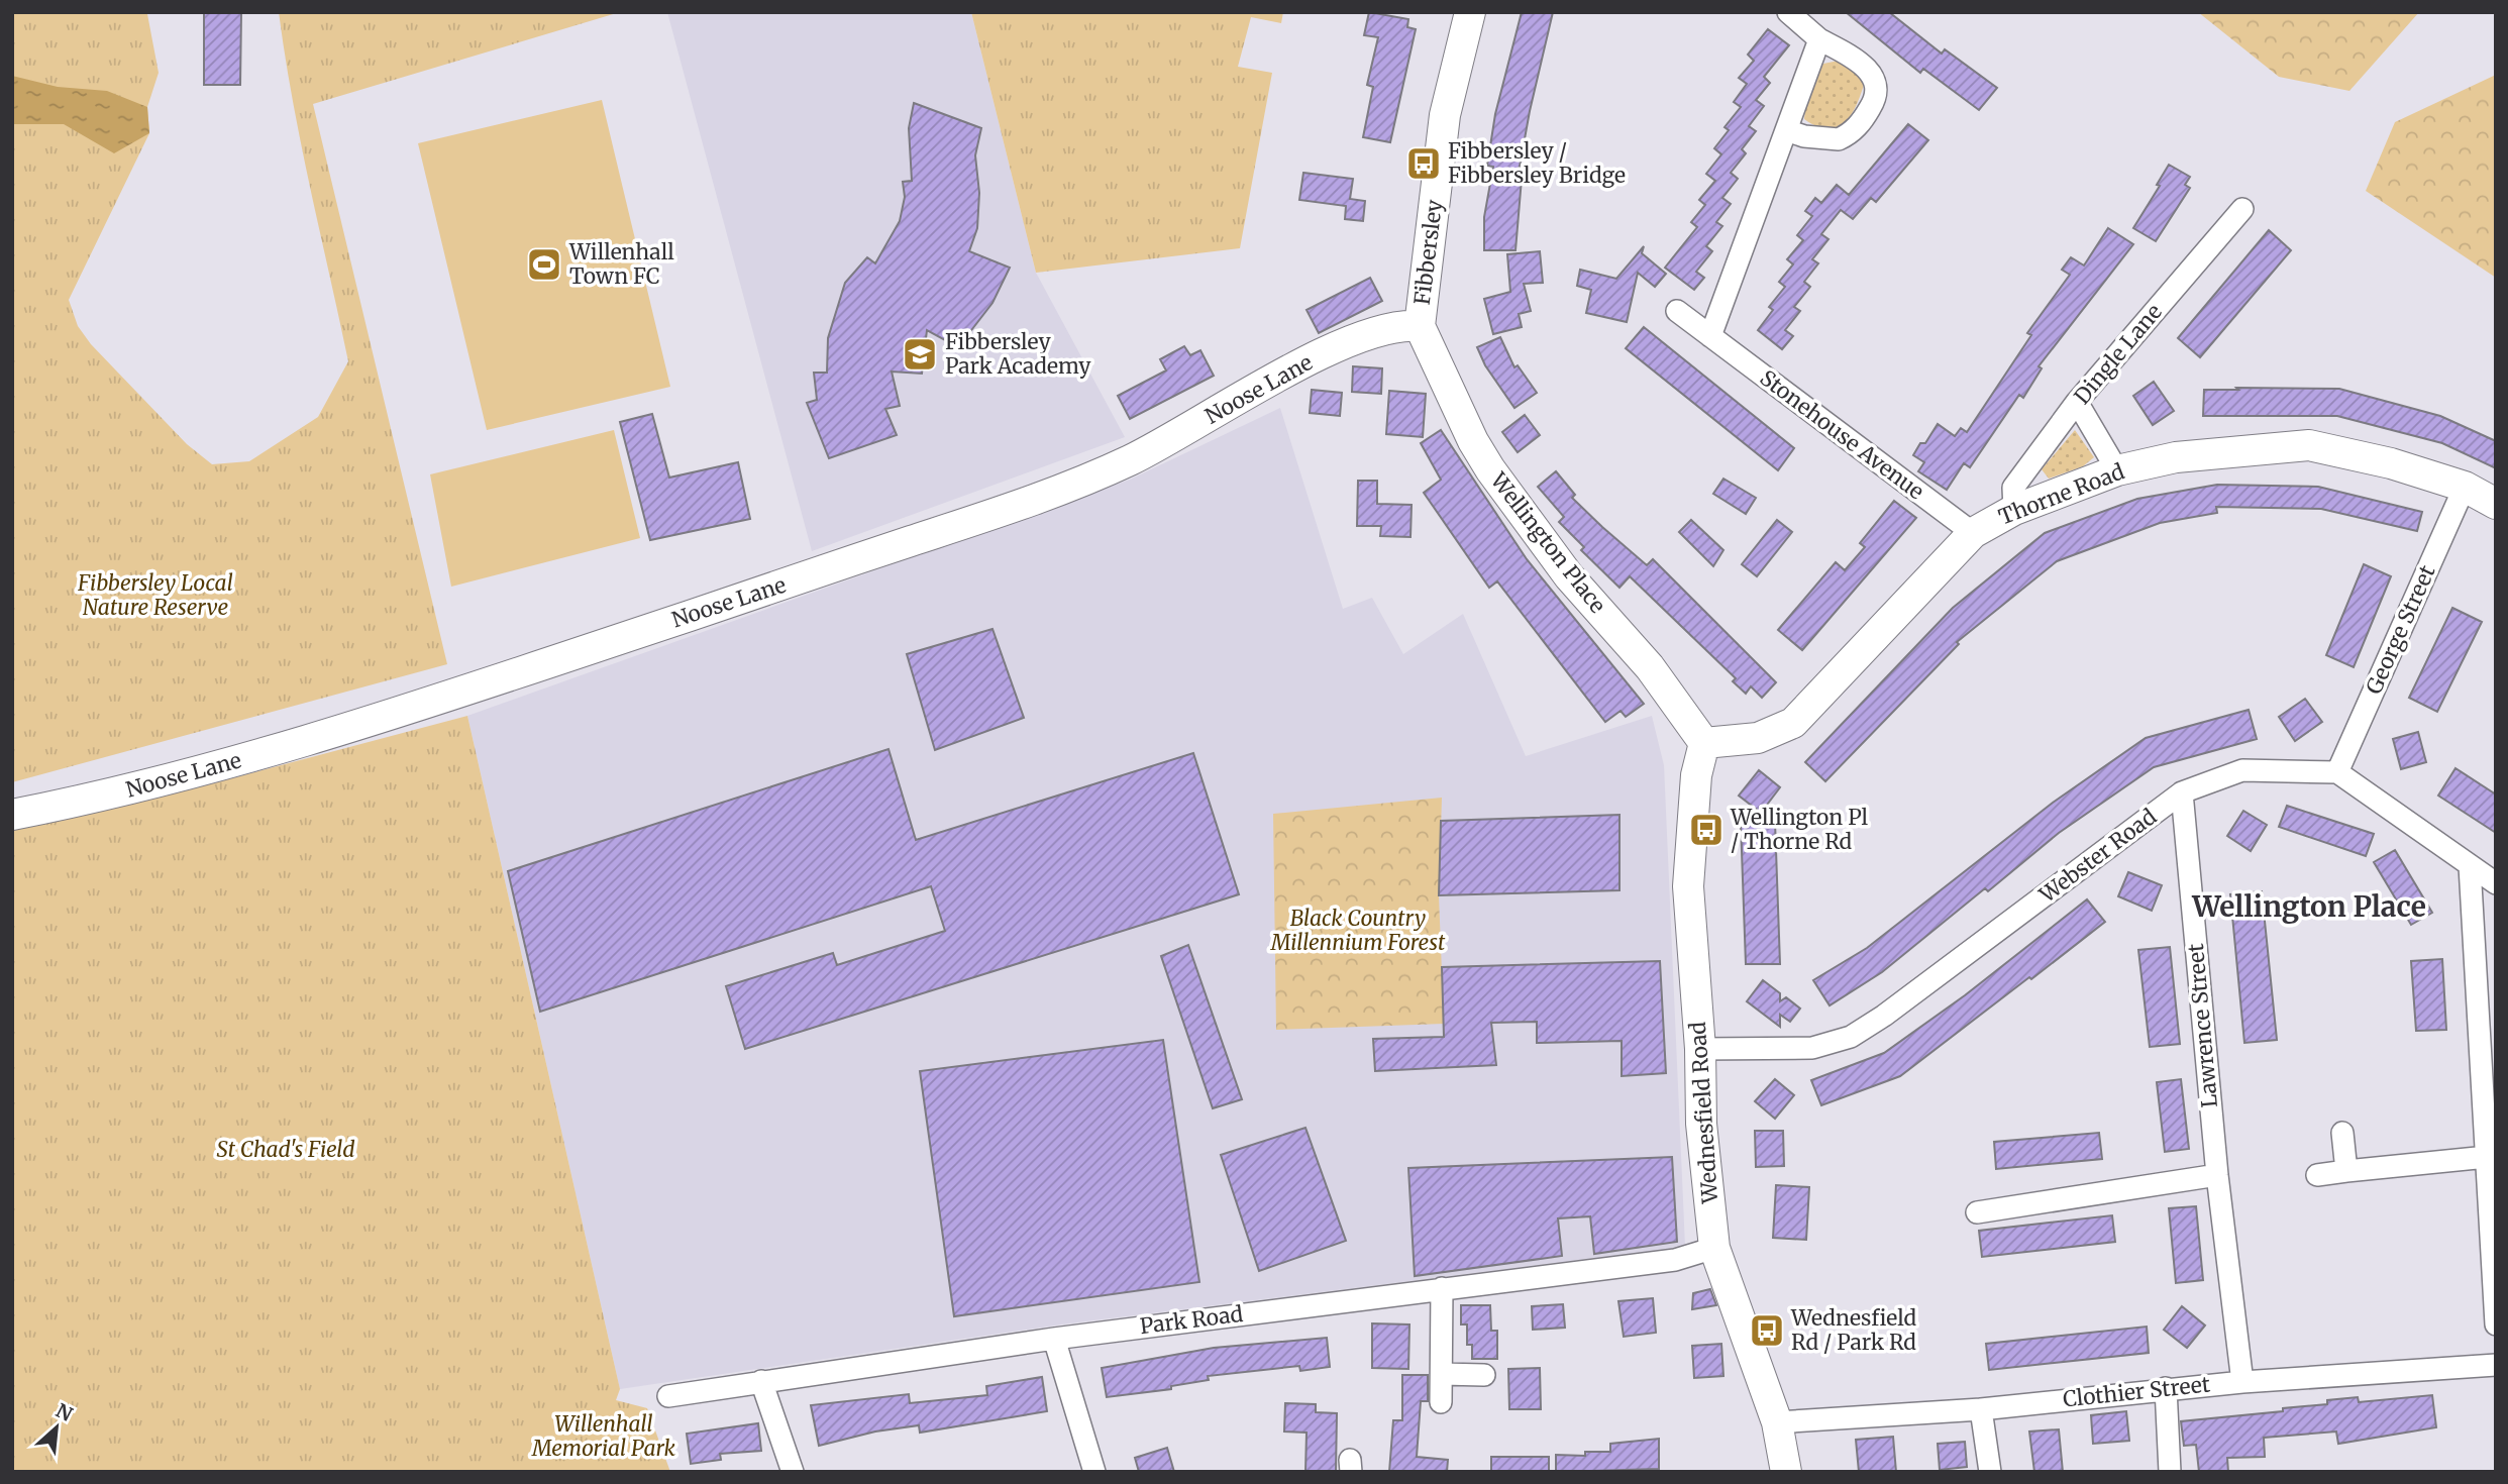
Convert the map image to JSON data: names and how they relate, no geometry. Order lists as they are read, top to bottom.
{
  "streets": {
    "street": [
      "Fibbersley",
      "Dingle Lane",
      "Noose Lane",
      "Stonehouse Avenue",
      "Thorne Road",
      "Wellington Place",
      "George Street",
      "Webster Road",
      "Lawrence Street",
      "Wednesfield Road",
      "Park Road",
      "Clothier Street"
    ]
  },
  "crossings": [
    ["Fibbersley", "Noose Lane"],
    ["Fibbersley", "Wellington Place"],
    ["Dingle Lane", "Thorne Road"],
    ["Noose Lane", "Wellington Place"],
    ["Stonehouse Avenue", "Thorne Road"],
    ["Thorne Road", "Wellington Place"],
    ["Thorne Road", "George Street"],
    ["Thorne Road", "Wednesfield Road"],
    ["Wellington Place", "Wednesfield Road"],
    ["George Street", "Webster Road"],
    ["Webster Road", "Lawrence Street"],
    ["Webster Road", "Wednesfield Road"],
    ["Lawrence Street", "Clothier Street"],
    ["Wednesfield Road", "Park Road"],
    ["Wednesfield Road", "Clothier Street"]
  ],
  "districts": ["Wellington Place"],
  "parks": [
    "Fibbersley Local Nature Reserve",
    "Black Country Millennium Forest",
    "St Chad's Field",
    "Willenhall Memorial Park"
  ],
  "places": {
    "bus stop": ["Fibbersley / Fibbersley Bridge", "Wellington Pl / Thorne Rd", "Wednesfield Rd / Park Rd"],
    "sports": ["Willenhall Town FC"],
    "school or university": ["Fibbersley Park Academy"]
  },
  "north": "top right"
}
